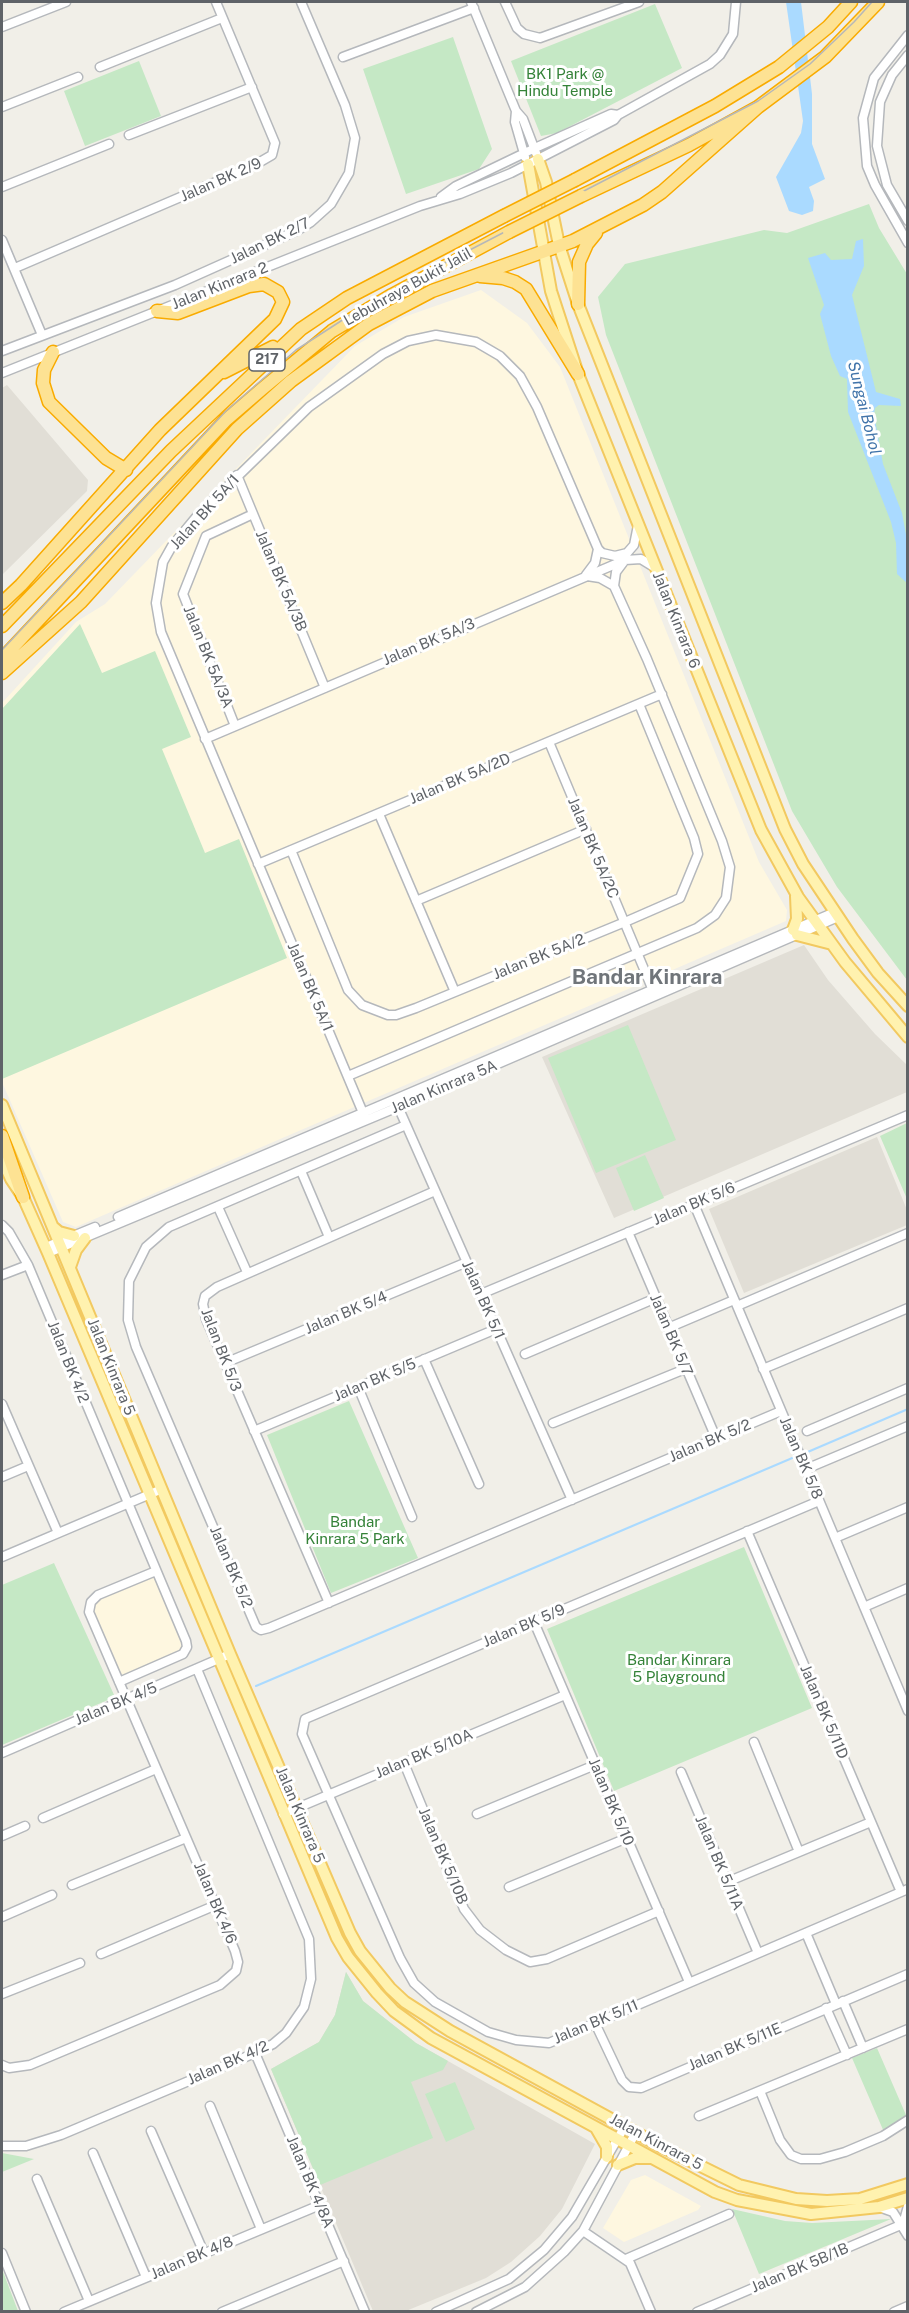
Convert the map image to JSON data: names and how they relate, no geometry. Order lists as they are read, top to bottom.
{
  "streets": {
    "highway": ["Lebuhraya Bukit Jalil", "217"],
    "main road": ["Jalan Kinrara 6", "Jalan Kinrara 5"],
    "street": [
      "Jalan BK 2/9",
      "Jalan BK 2/7",
      "Jalan Kinrara 2",
      "Jalan BK 5A/1",
      "Jalan BK 5A/3B",
      "Jalan BK 5A/3",
      "Jalan BK 5A/3A",
      "Jalan BK 5A/2D",
      "Jalan BK 5A/2C",
      "Jalan BK 5A/2",
      "Jalan Kinrara 5A",
      "Jalan BK 5/6",
      "Jalan BK 5/1",
      "Jalan BK 5/4",
      "Jalan BK 5/7",
      "Jalan BK 5/3",
      "Jalan BK 4/2",
      "Jalan BK 5/5",
      "Jalan BK 5/2",
      "Jalan BK 5/8",
      "Jalan BK 5/9",
      "Jalan BK 4/5",
      "Jalan BK 5/11D",
      "Jalan BK 5/10A",
      "Jalan BK 5/10",
      "Jalan BK 5/10B",
      "Jalan BK 5/11A",
      "Jalan BK 4/6",
      "Jalan BK 5/11",
      "Jalan BK 5/11E",
      "Jalan BK 4/8A",
      "Jalan BK 4/8",
      "Jalan BK 5B/1B"
    ]
  },
  "crossings": [
    ["Jalan Kinrara 2", "Jalan Kinrara 6"],
    ["Jalan BK 5A/1", "Jalan BK 5A/3B"],
    ["Jalan BK 5A/1", "Jalan BK 5A/3"],
    ["Jalan BK 5A/1", "Jalan BK 5A/2D"],
    ["Jalan BK 5A/1", "Jalan Kinrara 5A"],
    ["Jalan BK 5A/3B", "Jalan BK 5A/3"],
    ["Jalan BK 5A/3B", "Jalan BK 5A/3A"],
    ["Jalan Kinrara 6", "Jalan Kinrara 5A"],
    ["Jalan BK 5A/3", "Jalan BK 5A/3A"],
    ["Jalan BK 5A/2D", "Jalan BK 5A/2C"],
    ["Jalan BK 5A/2D", "Jalan BK 5A/2"],
    ["Jalan BK 5A/2C", "Jalan BK 5A/2"],
    ["Jalan BK 5A/2C", "Jalan Kinrara 5A"],
    ["Jalan Kinrara 5A", "Jalan BK 5/1"],
    ["Jalan Kinrara 5A", "Jalan Kinrara 5"],
    ["Jalan BK 5/6", "Jalan BK 5/1"],
    ["Jalan BK 5/6", "Jalan BK 5/7"],
    ["Jalan BK 5/6", "Jalan BK 5/8"],
    ["Jalan BK 5/1", "Jalan BK 5/4"],
    ["Jalan BK 5/1", "Jalan BK 5/3"],
    ["Jalan BK 5/1", "Jalan BK 5/5"],
    ["Jalan BK 5/1", "Jalan BK 5/2"],
    ["Jalan BK 5/4", "Jalan BK 5/3"],
    ["Jalan BK 5/7", "Jalan BK 5/2"],
    ["Jalan BK 5/3", "Jalan BK 5/5"],
    ["Jalan BK 5/3", "Jalan BK 5/2"],
    ["Jalan BK 4/2", "Jalan BK 4/5"],
    ["Jalan BK 4/2", "Jalan BK 4/6"],
    ["Jalan BK 4/2", "Jalan BK 4/8A"],
    ["Jalan Kinrara 5", "Jalan BK 4/5"],
    ["Jalan Kinrara 5", "Jalan BK 5/10A"],
    ["Jalan BK 5/2", "Jalan BK 5/8"],
    ["Jalan BK 5/8", "Jalan BK 5/9"],
    ["Jalan BK 5/9", "Jalan BK 5/11D"],
    ["Jalan BK 5/9", "Jalan BK 5/10A"],
    ["Jalan BK 5/9", "Jalan BK 5/10"],
    ["Jalan BK 5/9", "Jalan BK 5/11"],
    ["Jalan BK 4/5", "Jalan BK 4/6"],
    ["Jalan BK 5/11D", "Jalan BK 5/11"],
    ["Jalan BK 5/10A", "Jalan BK 5/10"],
    ["Jalan BK 5/10A", "Jalan BK 5/10B"],
    ["Jalan BK 5/10A", "Jalan BK 5/11"],
    ["Jalan BK 5/10", "Jalan BK 5/10B"],
    ["Jalan BK 5/10", "Jalan BK 5/11"],
    ["Jalan BK 5/11A", "Jalan BK 5/11"],
    ["Jalan BK 5/11", "Jalan BK 5/11E"],
    ["Jalan BK 4/8A", "Jalan BK 4/8"]
  ],
  "districts": ["Bandar Kinrara"],
  "water": ["Sungai Bohol"],
  "parks": ["BK1 Park @ Hindu Temple", "Bandar Kinrara 5 Park", "Bandar Kinrara 5 Playground"]
}
